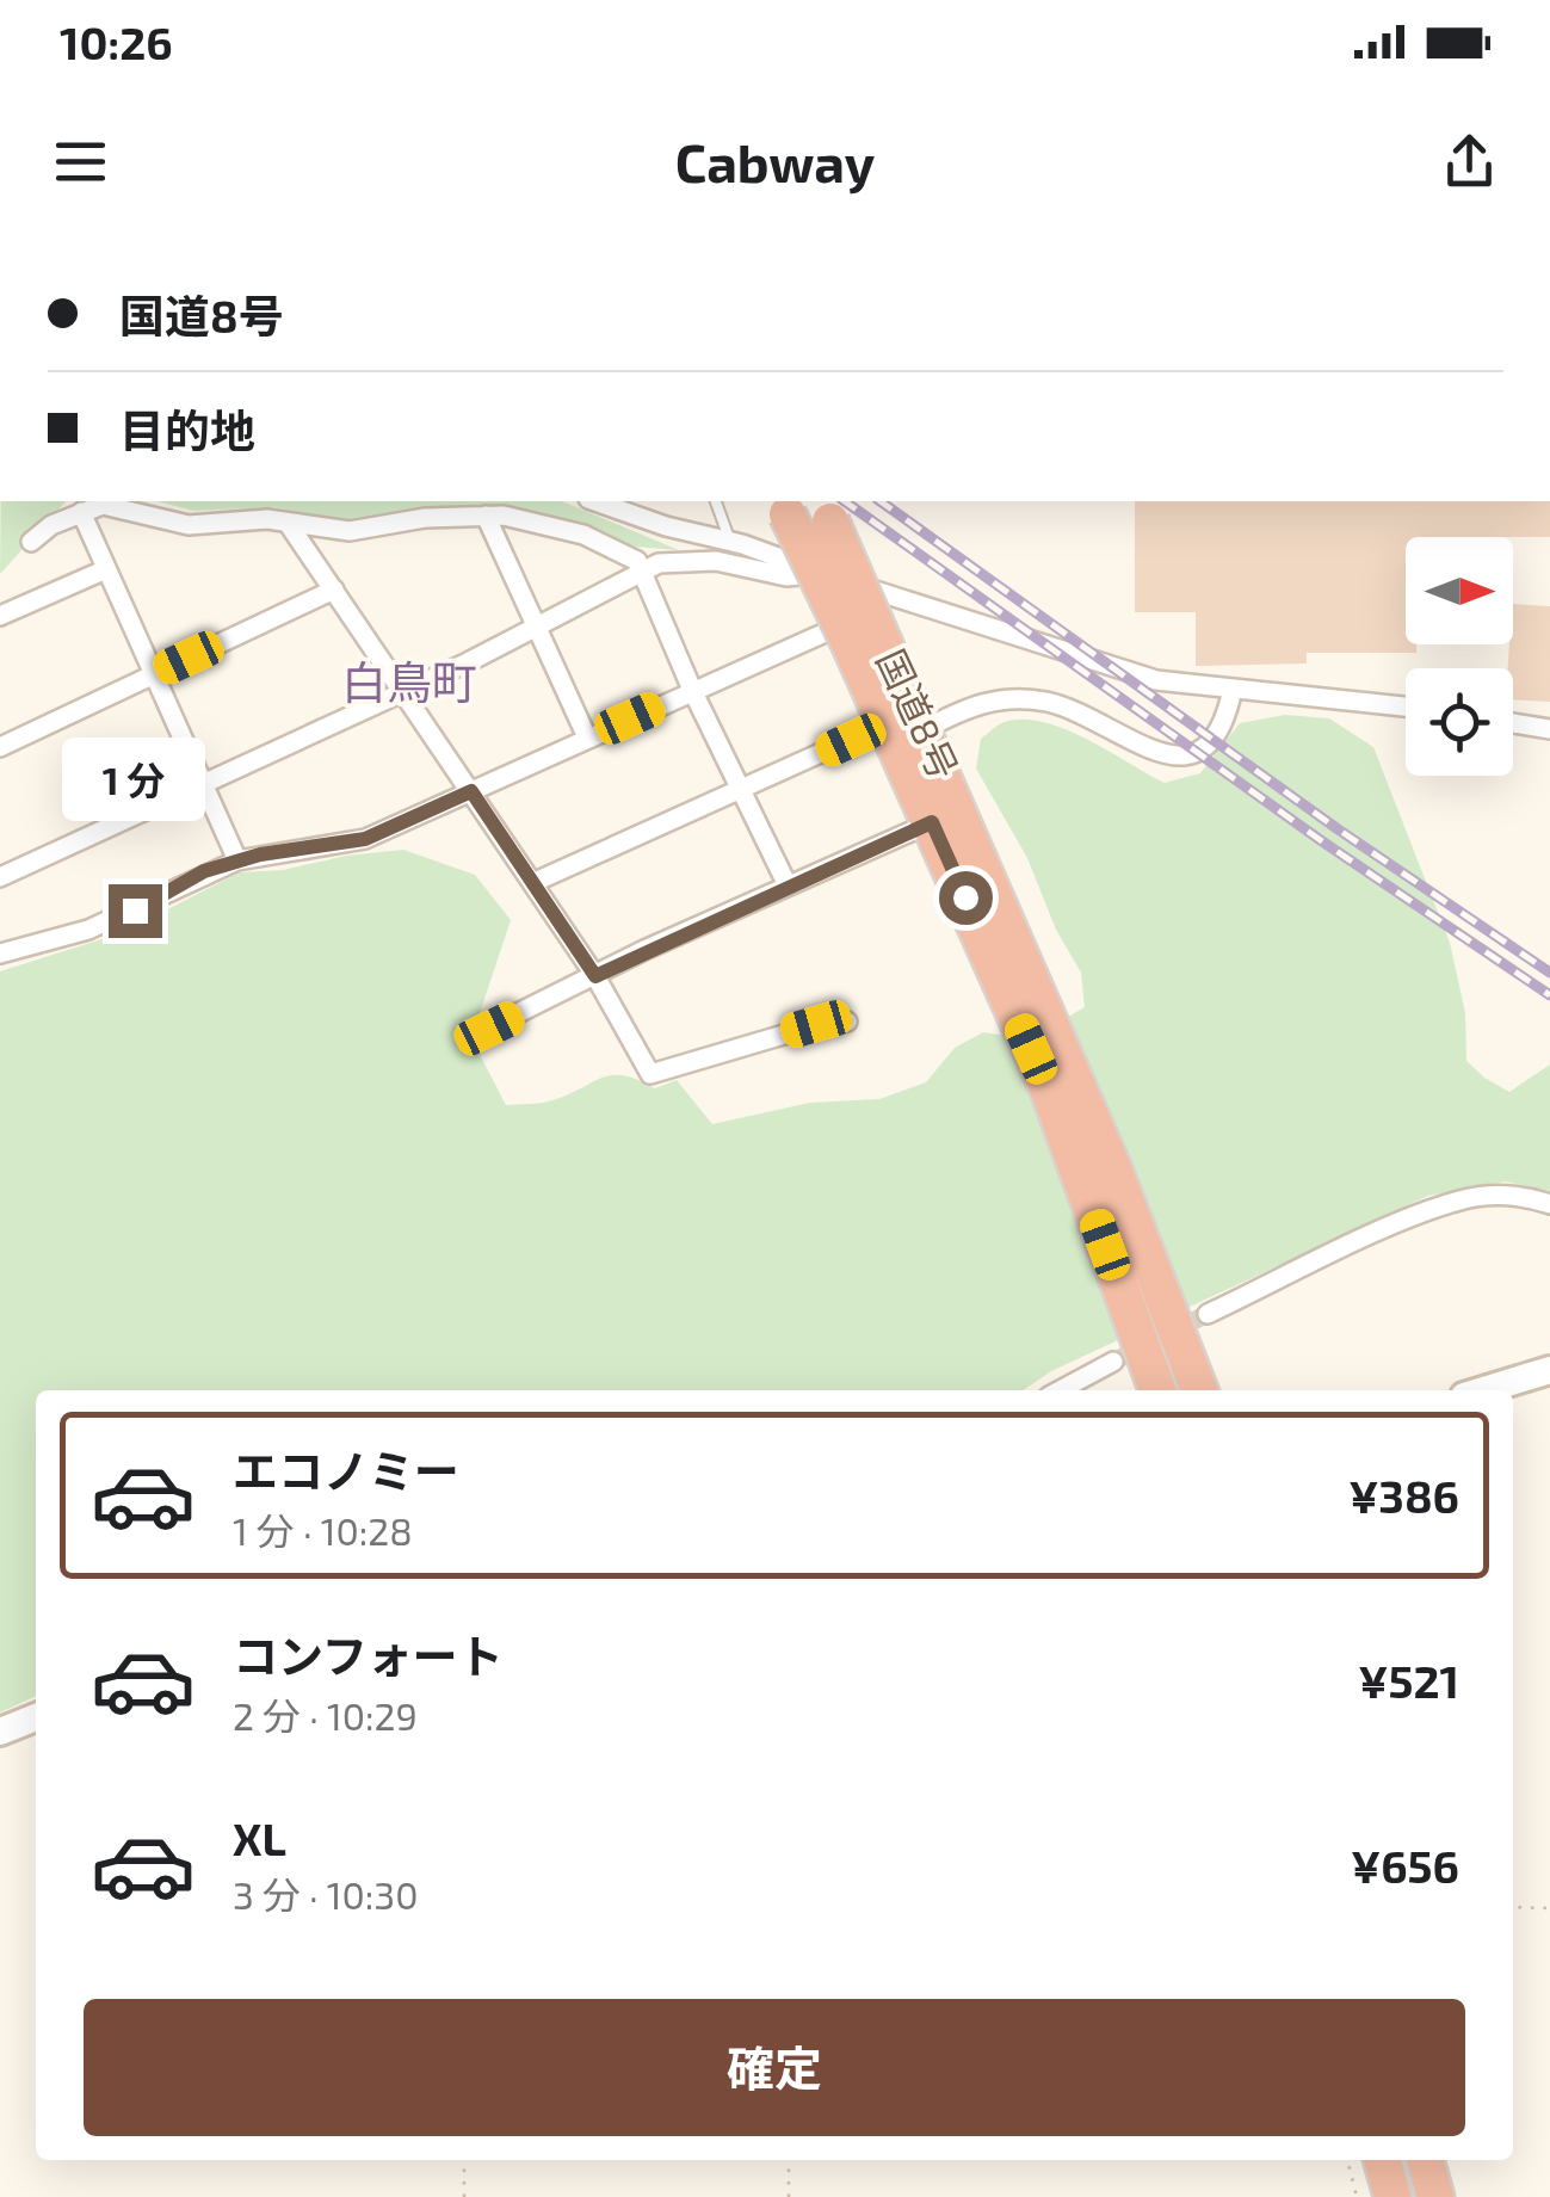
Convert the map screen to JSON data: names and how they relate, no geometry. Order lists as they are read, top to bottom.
{
  "streets": {
    "highway": ["国道8号"]
  },
  "districts": ["白鳥町"],
  "north": "right",
  "page": {
    "status": "10:26",
    "header": "Cabway",
    "banner": ["国道8号", "目的地"],
    "bubble": "1 分",
    "list": [
      {
        "name": "エコノミー",
        "note": "1 分 · 10:28",
        "value": "¥386"
      },
      {
        "name": "コンフォート",
        "note": "2 分 · 10:29",
        "value": "¥521"
      },
      {
        "name": "XL",
        "note": "3 分 · 10:30",
        "value": "¥656"
      }
    ],
    "buttons": "確定"
  }
}
